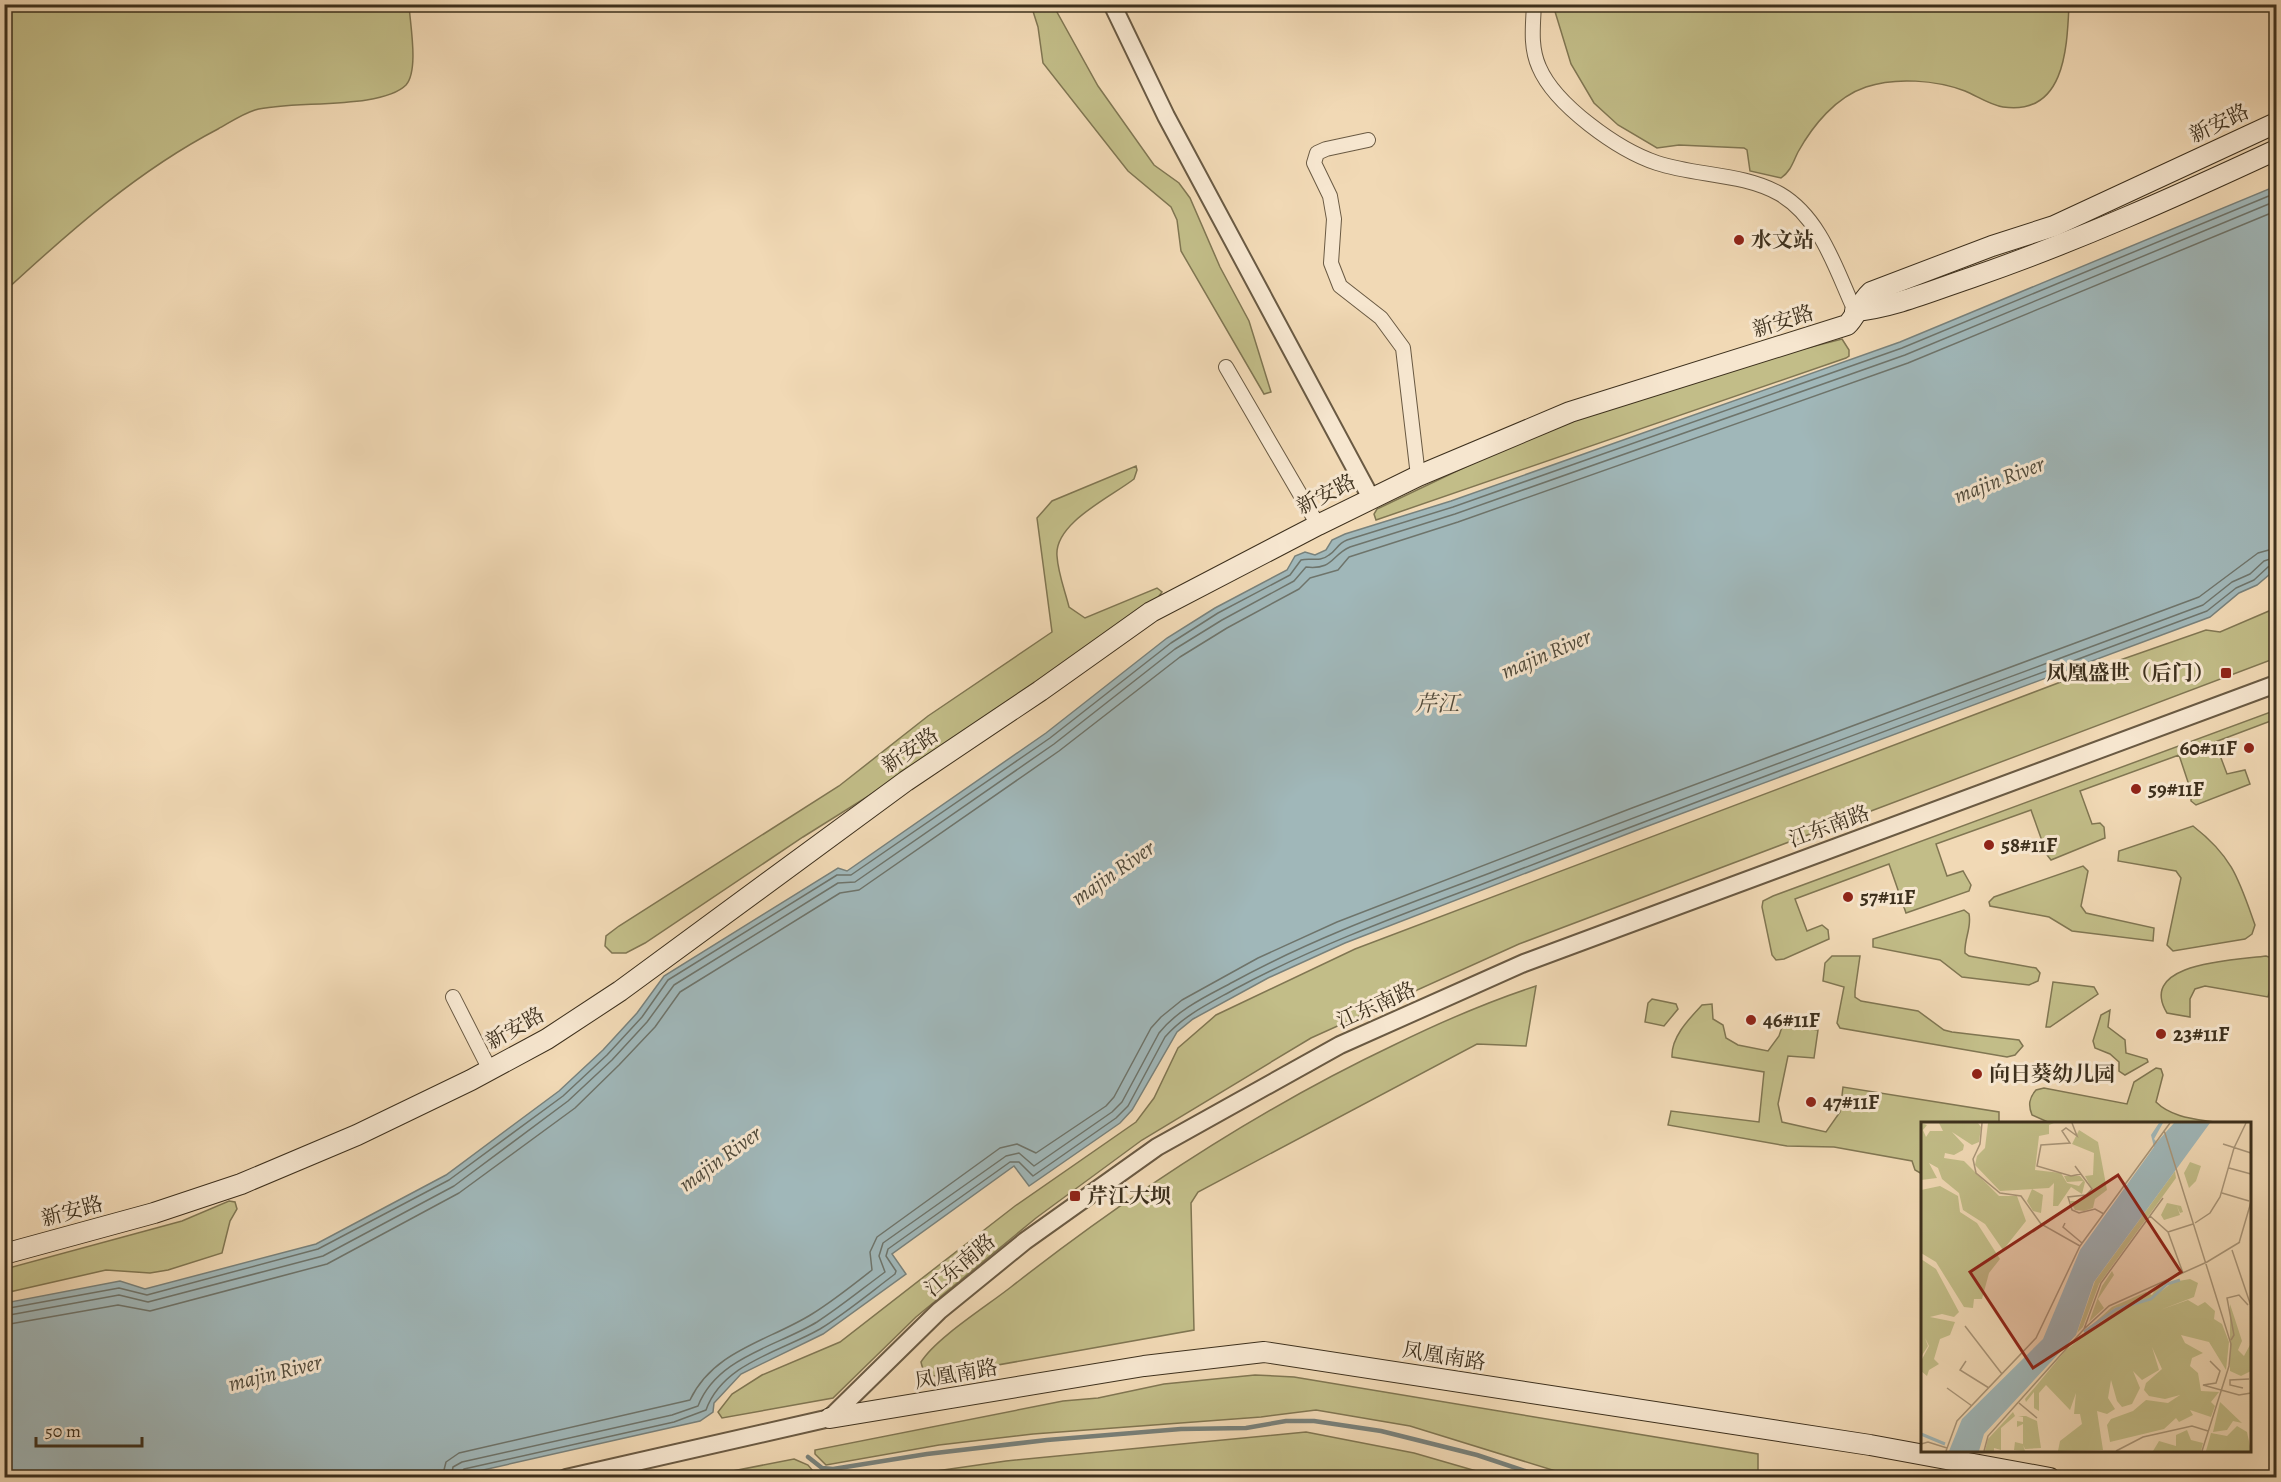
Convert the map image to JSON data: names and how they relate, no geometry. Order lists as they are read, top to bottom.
{
  "streets": {
    "main road": ["新安路", "凤凰南路"],
    "street": ["江东南路"]
  },
  "crossings": [
    ["江东南路", "凤凰南路"]
  ],
  "water": ["majin River", "芹江"],
  "places": {
    "other": [
      "水文站",
      "60#11F",
      "59#11F",
      "58#11F",
      "57#11F",
      "46#11F",
      "23#11F",
      "向日葵幼儿园",
      "47#11F"
    ],
    "transit": ["凤凰盛世（后门）", "芹江大坝"]
  },
  "scale_bar": "50 m"
}
